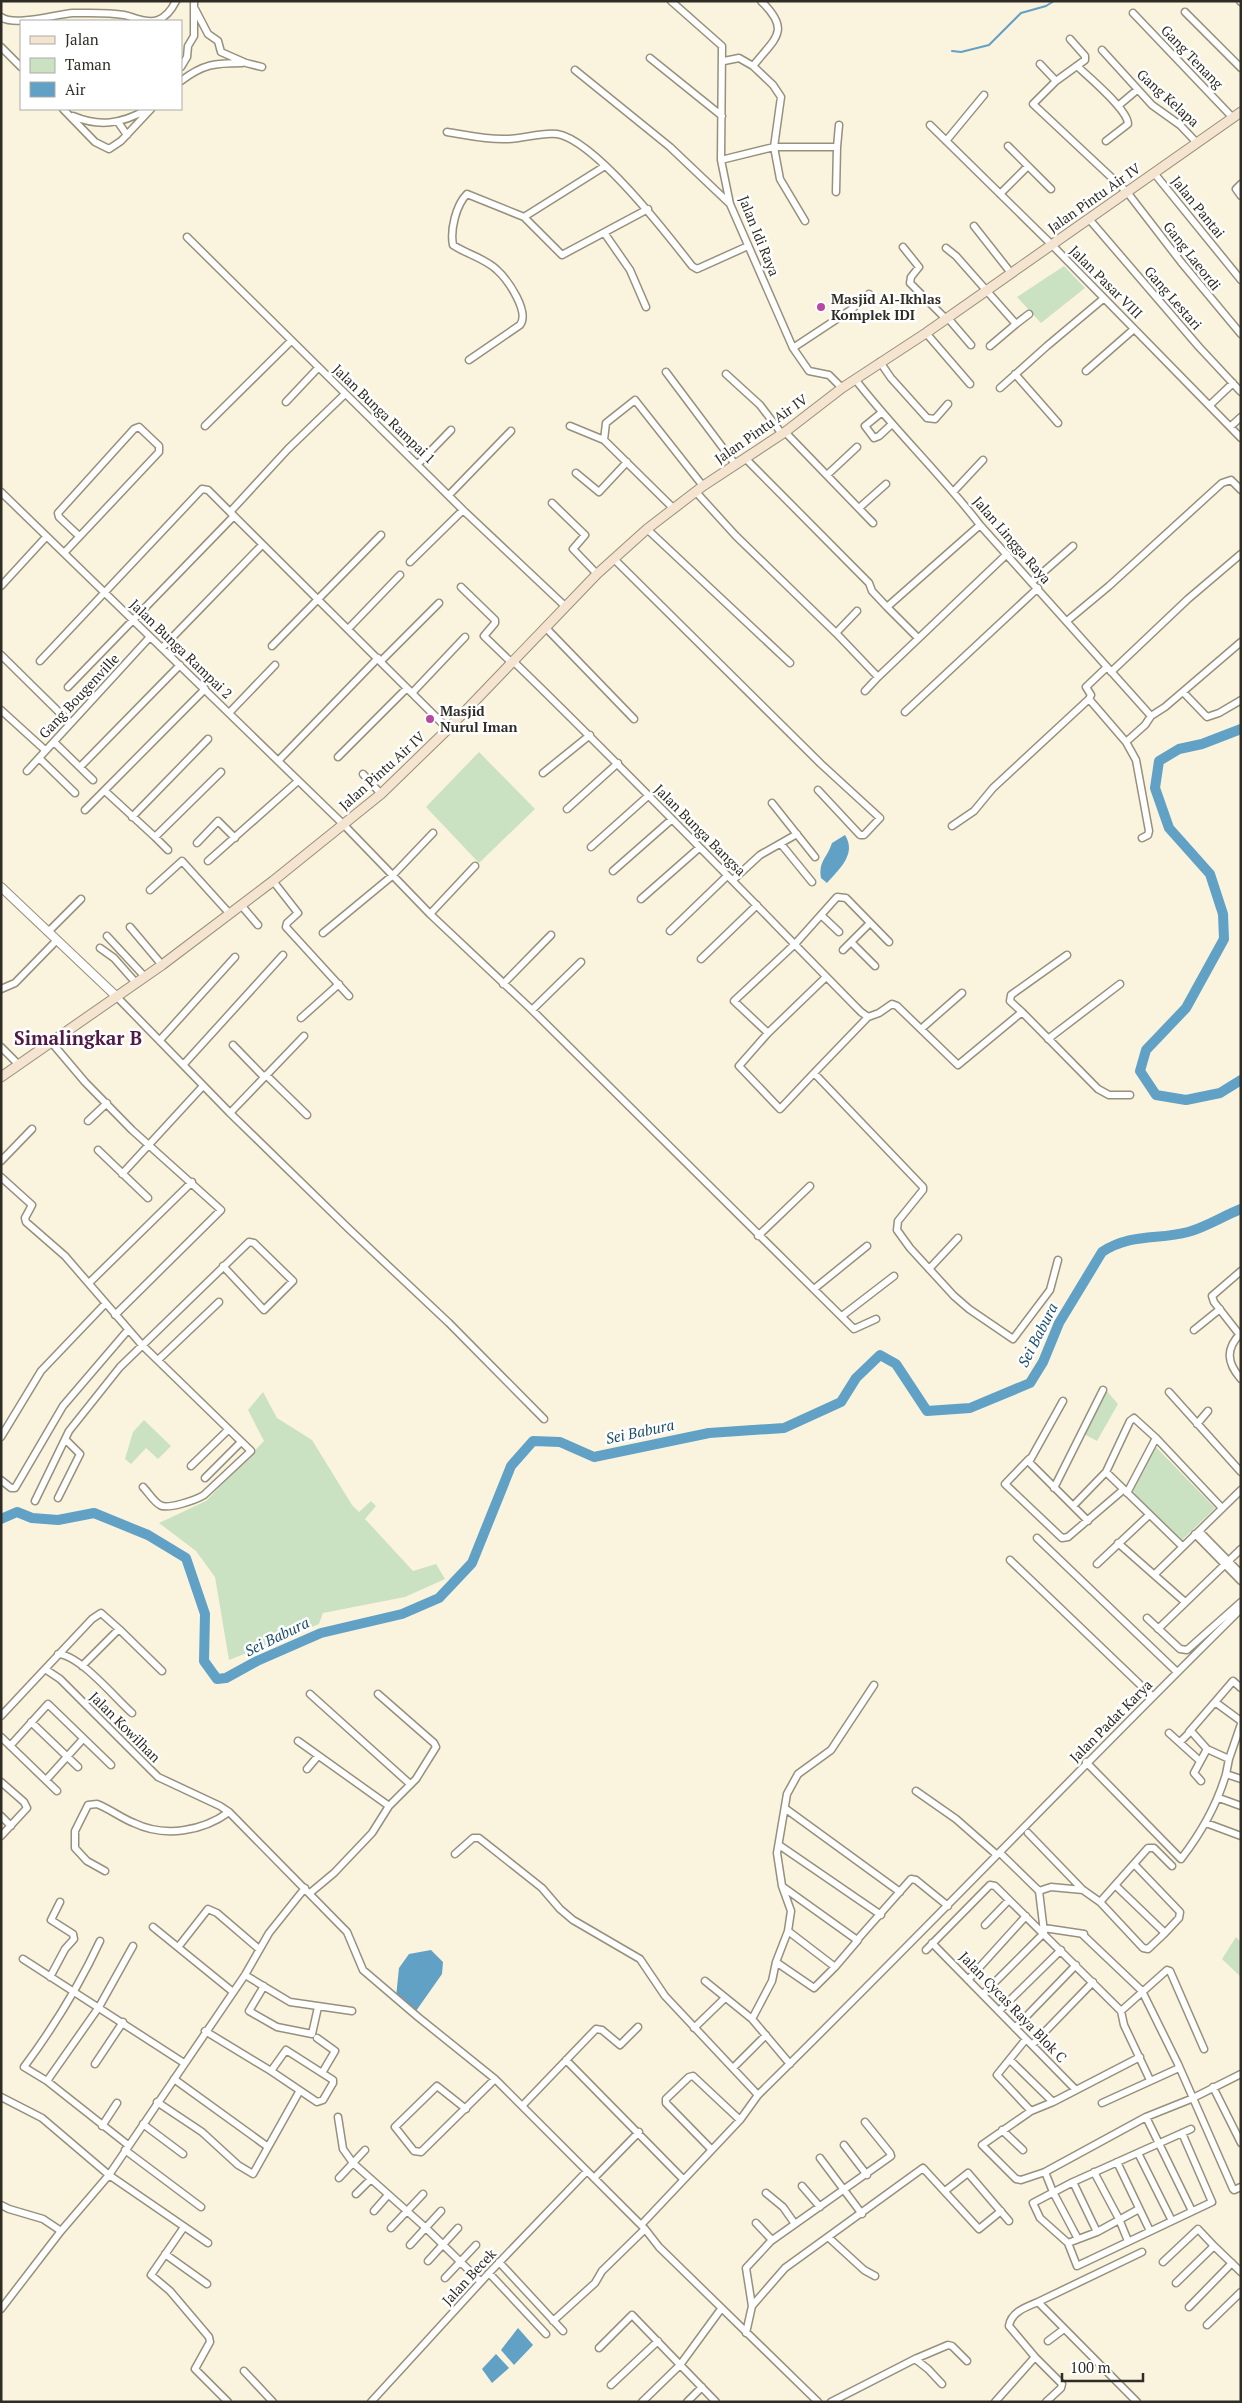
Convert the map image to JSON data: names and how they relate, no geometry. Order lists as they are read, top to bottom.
{
  "streets": {
    "main road": ["Jalan Pintu Air IV"],
    "street": [
      "Gang Tenang",
      "Gang Kelapa",
      "Jalan Pantai",
      "Jalan Idi Raya",
      "Gang Laeordi",
      "Jalan Pasar VIII",
      "Gang Lestari",
      "Jalan Bunga Rampai 1",
      "Jalan Lingga Raya",
      "Jalan Bunga Rampai 2",
      "Gang Bougenville",
      "Jalan Bunga Bangsa",
      "Jalan Padat Karya",
      "Jalan Kowilhan",
      "Jalan Cycas Raya Blok C",
      "Jalan Becek"
    ]
  },
  "crossings": [
    ["Gang Tenang", "Jalan Pintu Air IV"],
    ["Gang Kelapa", "Jalan Pintu Air IV"],
    ["Jalan Pintu Air IV", "Jalan Pantai"],
    ["Jalan Pintu Air IV", "Jalan Idi Raya"],
    ["Jalan Pintu Air IV", "Gang Laeordi"],
    ["Jalan Pintu Air IV", "Jalan Pasar VIII"],
    ["Jalan Pintu Air IV", "Gang Lestari"],
    ["Jalan Pintu Air IV", "Jalan Bunga Rampai 1"],
    ["Jalan Pintu Air IV", "Jalan Lingga Raya"],
    ["Jalan Pintu Air IV", "Jalan Bunga Rampai 2"],
    ["Jalan Pintu Air IV", "Jalan Bunga Bangsa"],
    ["Jalan Bunga Rampai 2", "Gang Bougenville"],
    ["Jalan Padat Karya", "Jalan Kowilhan"],
    ["Jalan Kowilhan", "Jalan Becek"]
  ],
  "districts": ["Simalingkar B"],
  "water": ["Sei Babura"],
  "places": ["Masjid Al-Ikhlas Komplek IDI", "Masjid Nurul Iman"],
  "legend": ["Jalan", "Taman", "Air"],
  "scale_bar": "100 m"
}
